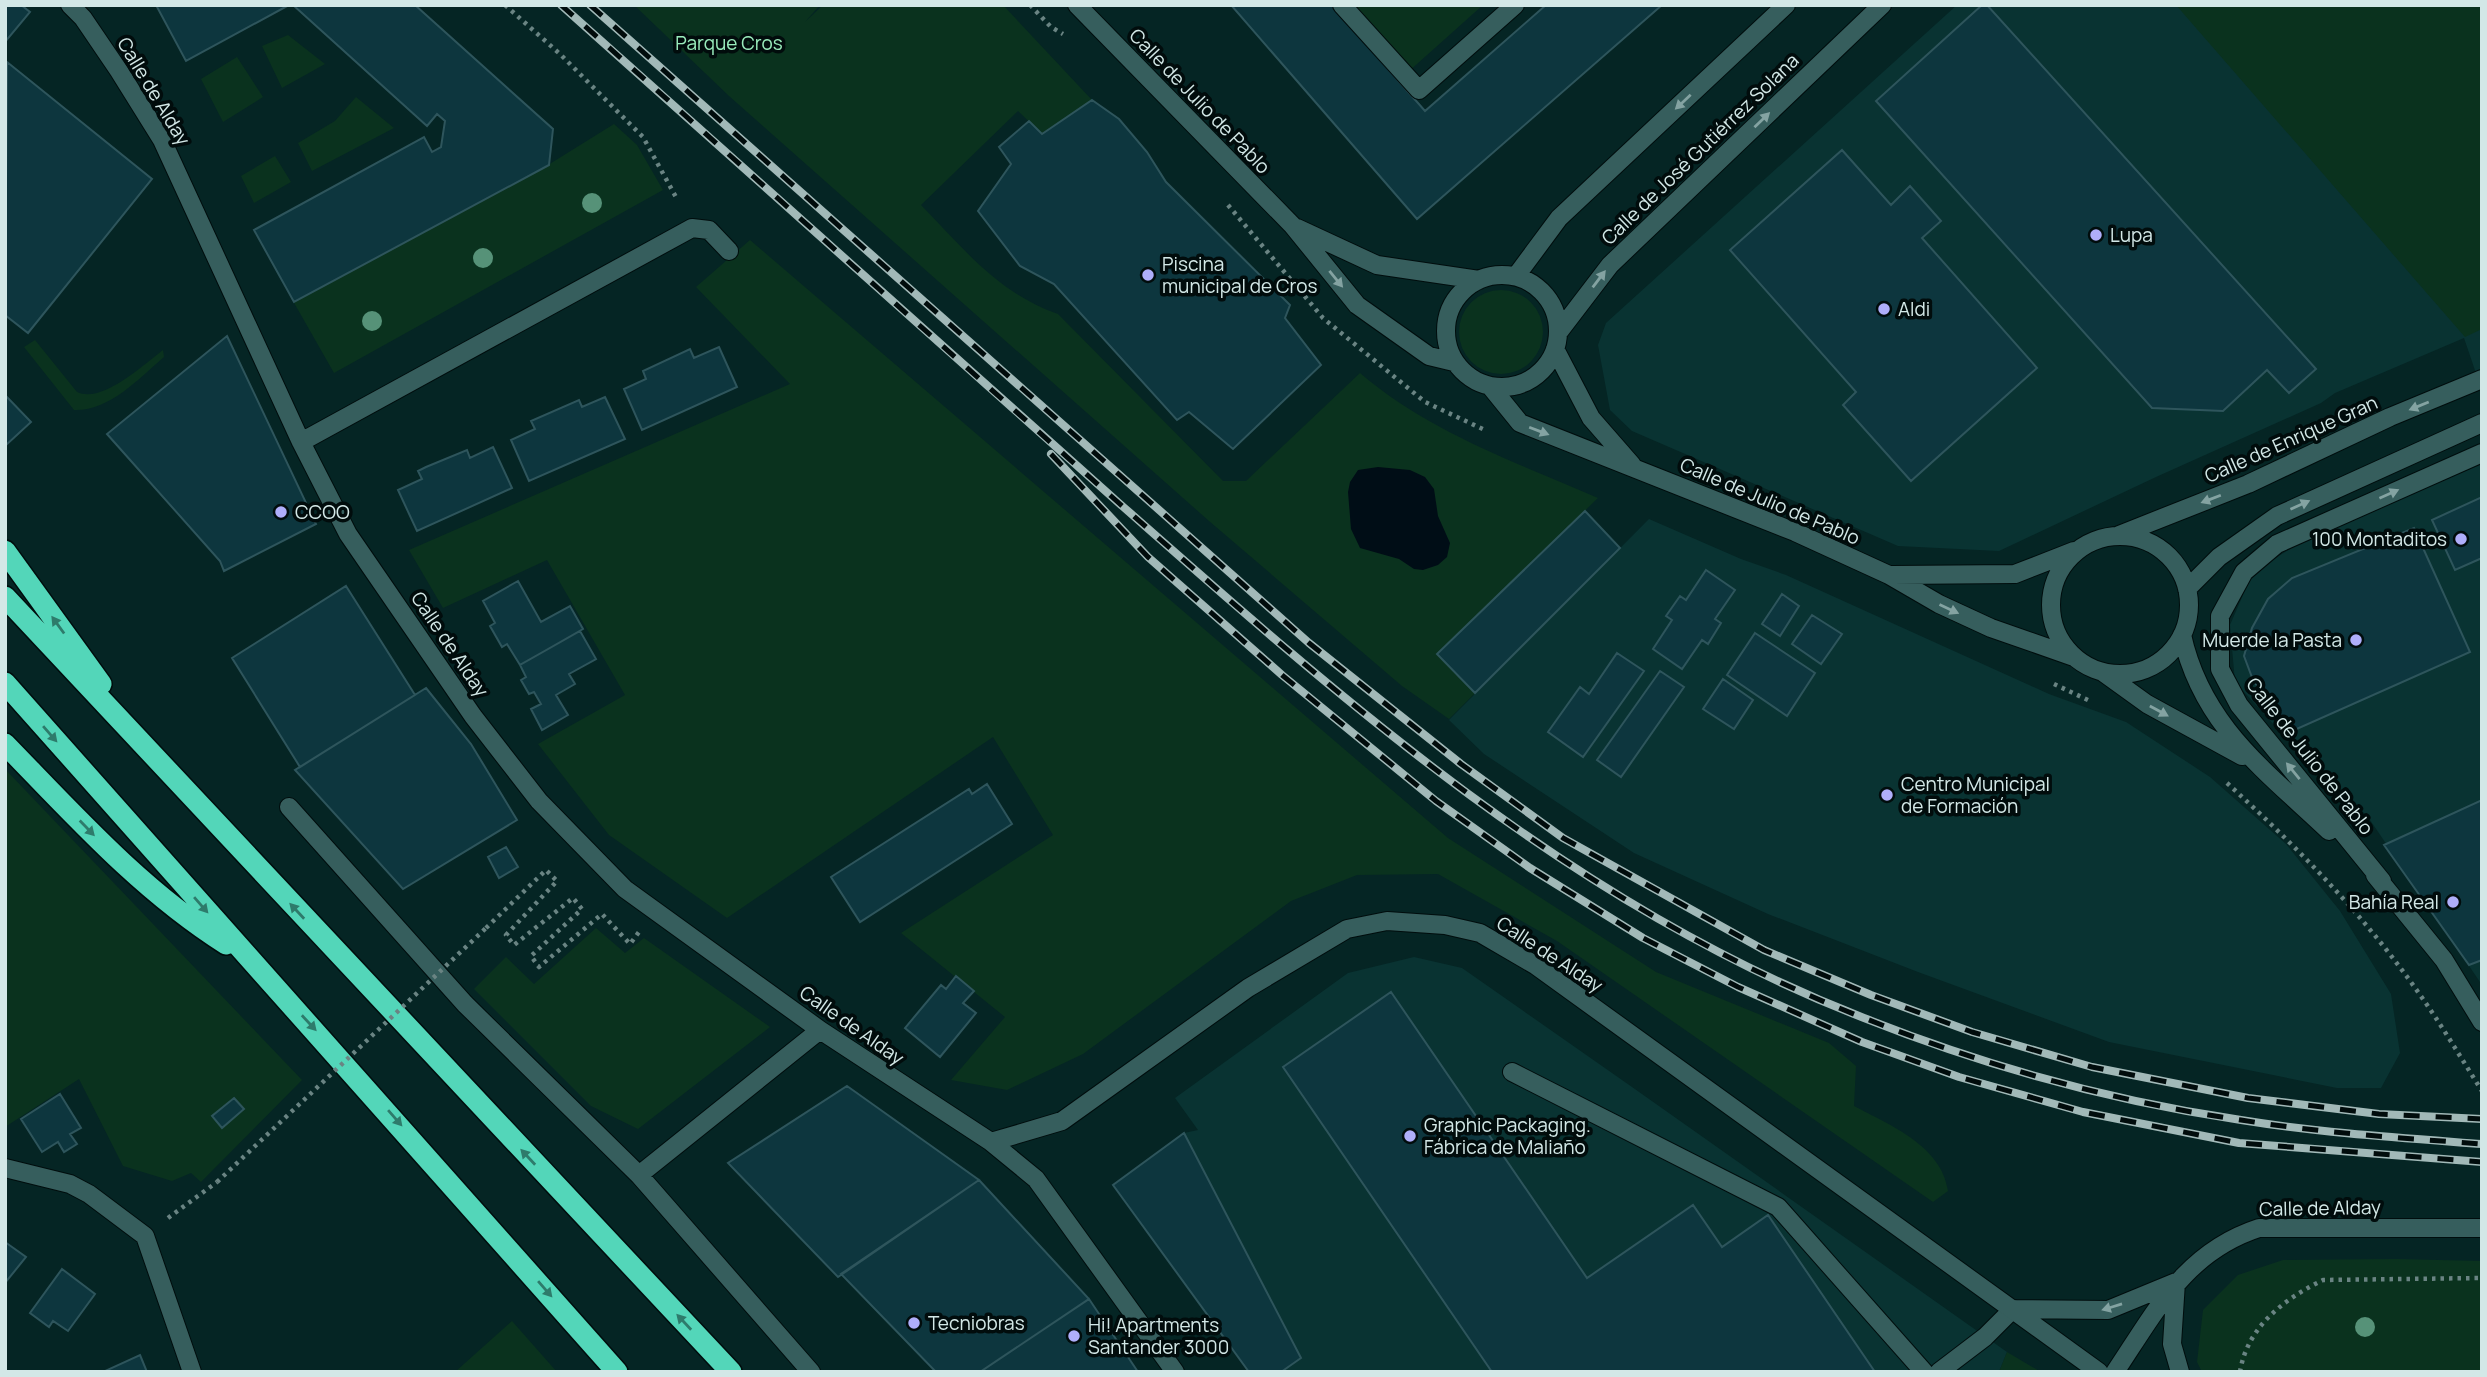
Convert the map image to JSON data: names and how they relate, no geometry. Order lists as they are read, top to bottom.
{
  "streets": {
    "street": [
      "Calle de Alday",
      "Calle de Julio de Pablo",
      "Calle de José Gutiérrez Solana",
      "Calle de Enrique Gran"
    ]
  },
  "crossings": [
    ["Calle de Julio de Pablo", "Calle de José Gutiérrez Solana"],
    ["Calle de Julio de Pablo", "Calle de Enrique Gran"]
  ],
  "parks": ["Parque Cros"],
  "places": [
    "Lupa",
    "Piscina municipal de Cros",
    "Aldi",
    "CCOO",
    "100 Montaditos",
    "Muerde la Pasta",
    "Centro Municipal de Formación",
    "Bahía Real",
    "Graphic Packaging. Fábrica de Maliaño",
    "Tecniobras",
    "Hi! Apartments Santander 3000"
  ]
}
